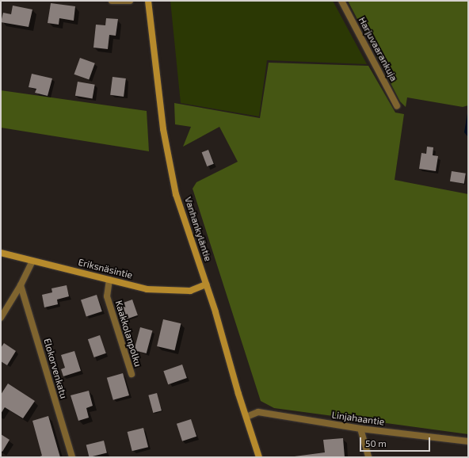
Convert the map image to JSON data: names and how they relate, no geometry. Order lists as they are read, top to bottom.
{
  "streets": {
    "street": [
      "Harjuvaarankuja",
      "Vanhankyläntie",
      "Eriksnäsintie",
      "Kaakkolanpolku",
      "Elokorvenkatu",
      "Linjahaantie"
    ]
  },
  "crossings": [
    ["Vanhankyläntie", "Eriksnäsintie"],
    ["Vanhankyläntie", "Linjahaantie"],
    ["Eriksnäsintie", "Kaakkolanpolku"]
  ],
  "scale_bar": "50 m"
}
